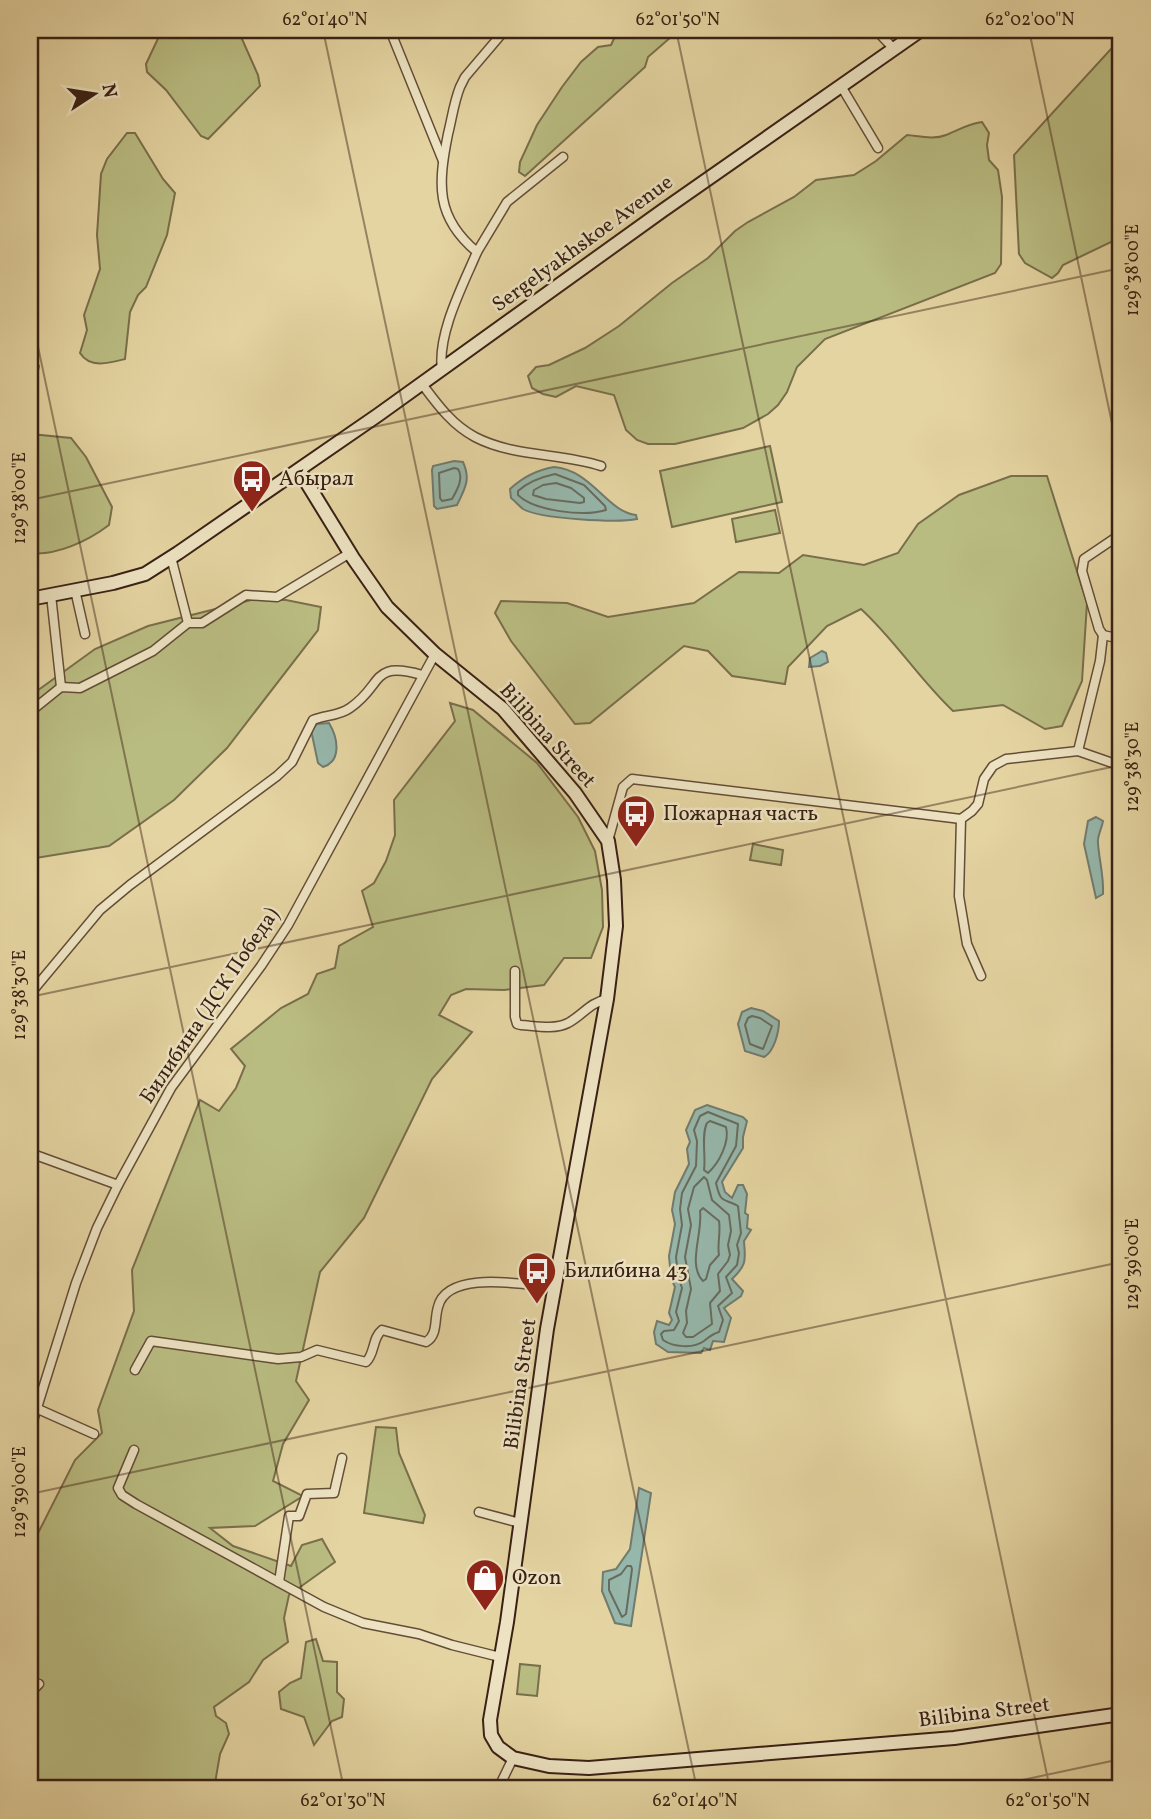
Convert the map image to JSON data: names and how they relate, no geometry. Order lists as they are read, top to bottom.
{
  "streets": {
    "main road": ["Sergelyakhskoe Avenue", "Bilibina Street"],
    "street": ["Билибина (ДСК Победа)"]
  },
  "crossings": [
    ["Sergelyakhskoe Avenue", "Bilibina Street"],
    ["Bilibina Street", "Билибина (ДСК Победа)"]
  ],
  "places": {
    "bus stop": ["Абырал", "Пожарная часть", "Билибина 43"],
    "shop": ["Ozon"]
  },
  "north": "right",
  "coordinates": [
    "62°01'40\"N",
    "62°01'50\"N",
    "62°02'00\"N",
    "129°38'00\"E",
    "129°38'30\"E",
    "129°39'00\"E",
    "62°01'30\"N"
  ]
}
